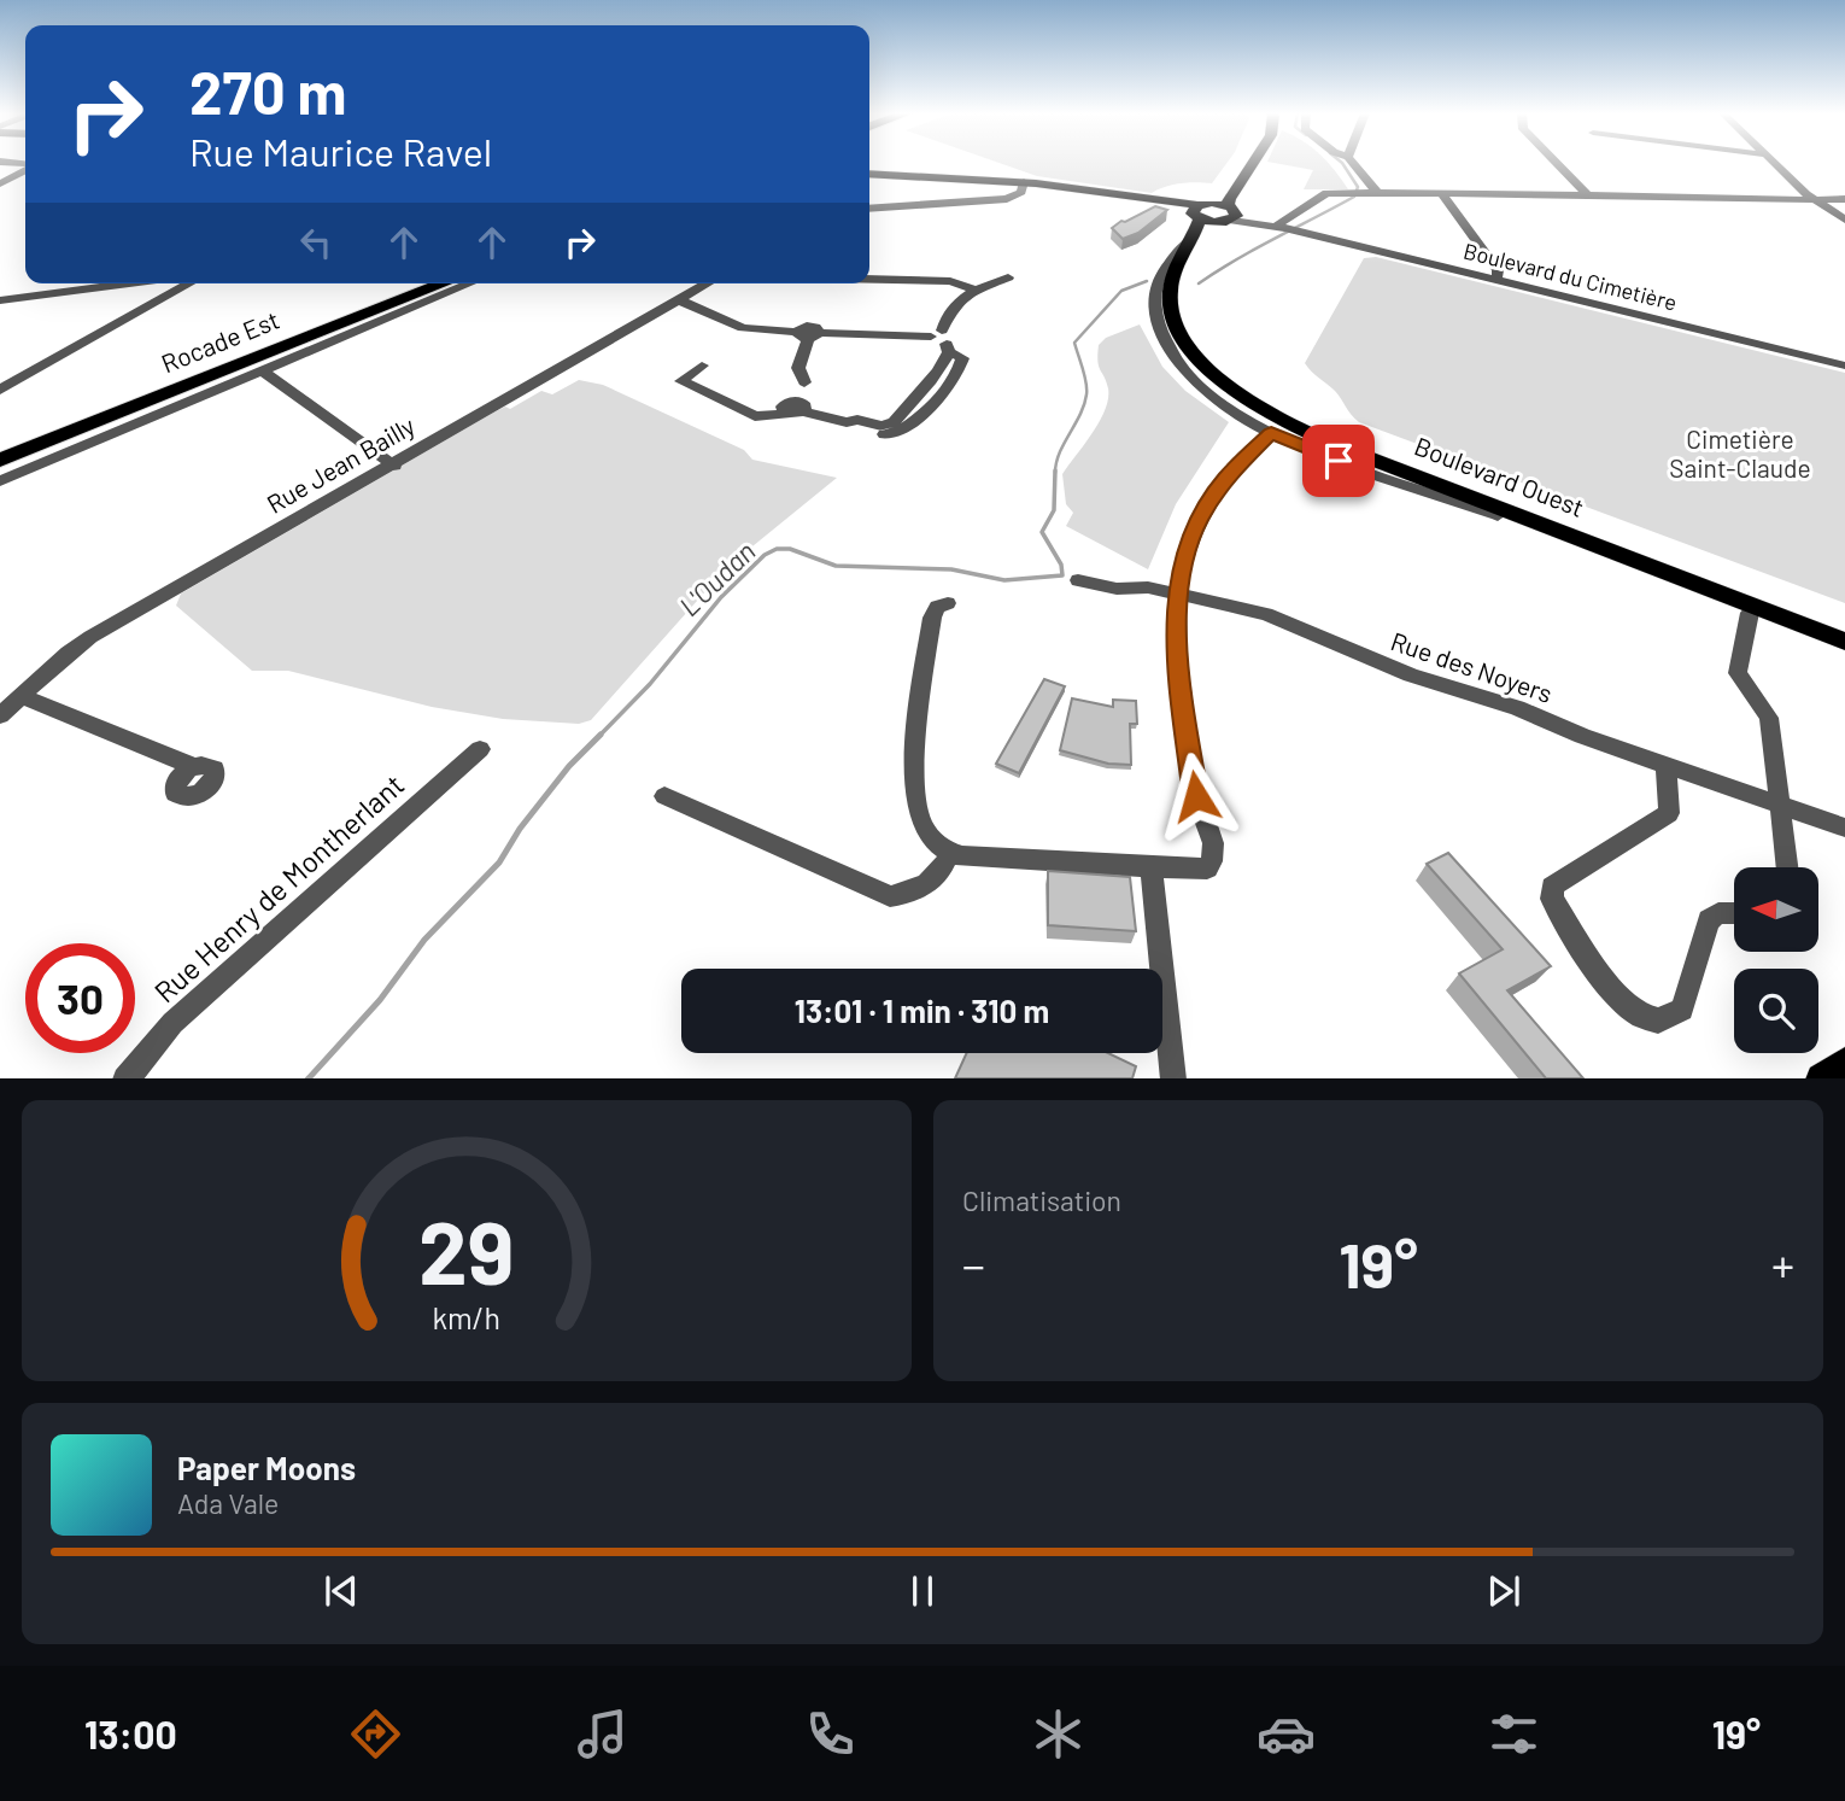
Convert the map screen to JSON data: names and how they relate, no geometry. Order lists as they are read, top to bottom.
{
  "streets": {
    "highway": ["Rocade Est"],
    "main road": ["Boulevard Ouest"],
    "street": [
      "Boulevard du Cimetière",
      "Rue Jean Bailly",
      "Rue des Noyers",
      "Rue Henry de Montherlant"
    ]
  },
  "crossings": [
    ["Boulevard du Cimetière", "Boulevard Ouest"]
  ],
  "water": ["L'Oudan"],
  "parks": ["Cimetière Saint-Claude"],
  "north": "left",
  "page": {
    "turn": ["270 m", "Rue Maurice Ravel"],
    "limit": "30",
    "trip": "13:01 · 1 min · 310 m",
    "tile": "Climatisation",
    "heat": ["−", "19°", "+"],
    "song": ["Paper Moons", "Ada Vale"],
    "tabs": ["13:00", "19°"],
    "gauge": ["29", "km/h"]
  }
}
